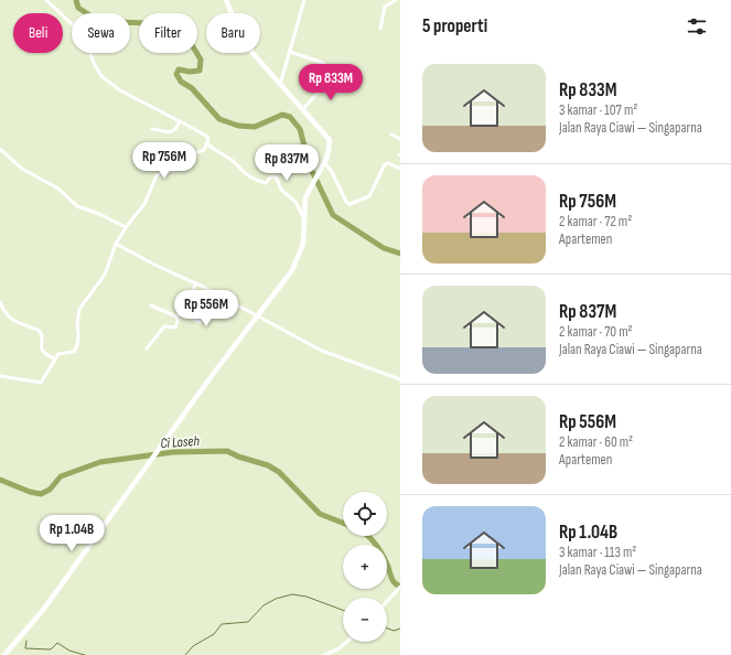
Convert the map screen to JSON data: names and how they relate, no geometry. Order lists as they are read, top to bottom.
{
  "water": ["Ci Loseh"],
  "page": {
    "heading": "5 properti",
    "chip": [
      "Beli",
      "Sewa",
      "Filter",
      "Baru"
    ],
    "list": [
      {
        "name": "Rp 833M",
        "note": "3 kamar · 107 m² · Jalan Raya Ciawi — Singaparna"
      },
      {
        "name": "Rp 756M",
        "note": "2 kamar · 72 m² · Apartemen"
      },
      {
        "name": "Rp 837M",
        "note": "2 kamar · 70 m² · Jalan Raya Ciawi — Singaparna"
      },
      {
        "name": "Rp 556M",
        "note": "2 kamar · 60 m² · Apartemen"
      },
      {
        "name": "Rp 1.04B",
        "note": "3 kamar · 113 m² · Jalan Raya Ciawi — Singaparna"
      }
    ],
    "price": [
      "Rp 833M",
      "Rp 756M",
      "Rp 837M",
      "Rp 556M",
      "Rp 1.04B"
    ],
    "map_buttons": ["+", "−"]
  }
}
